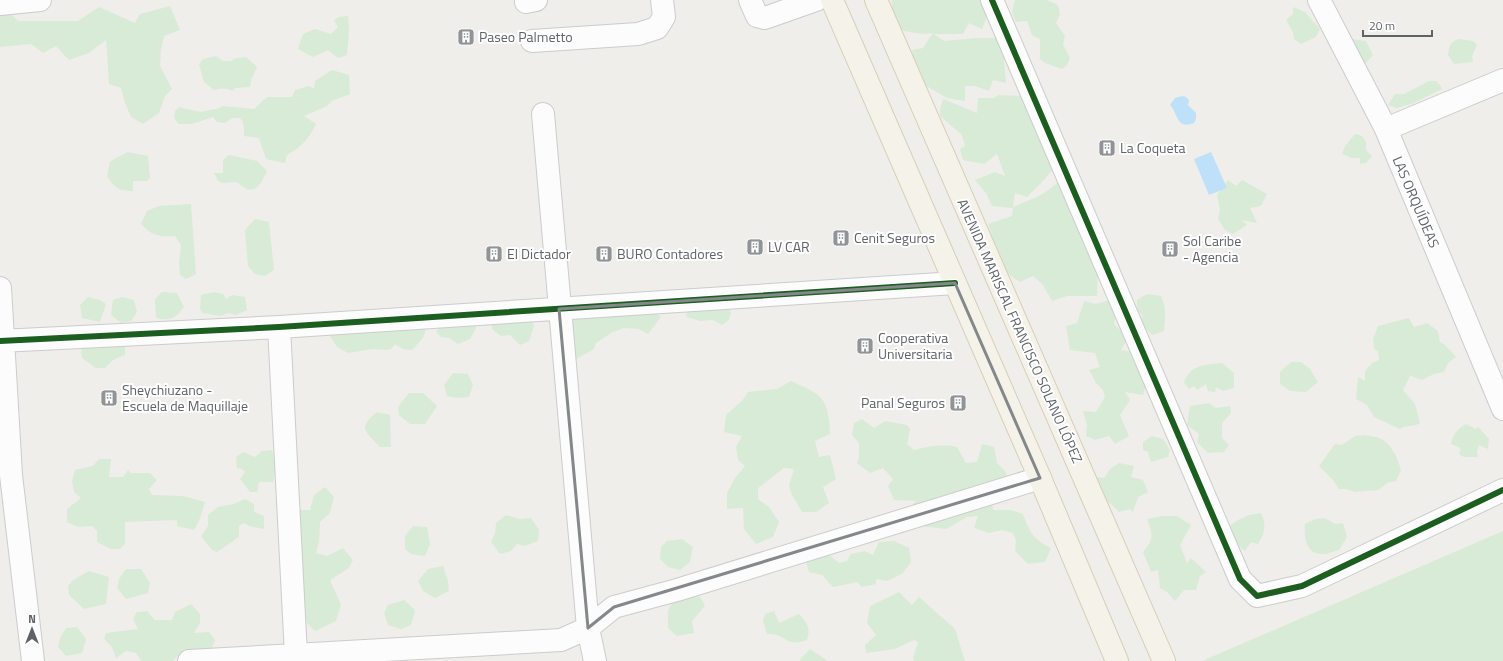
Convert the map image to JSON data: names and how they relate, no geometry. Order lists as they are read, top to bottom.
{
  "streets": {
    "main road": ["AVENIDA MARISCAL FRANCISCO SOLANO LÓPEZ"],
    "street": ["LAS ORQUÍDEAS"]
  },
  "places": {
    "building": [
      "Paseo Palmetto",
      "La Coqueta",
      "Cenit Seguros",
      "LV CAR",
      "Sol Caribe - Agencia",
      "El Dictador",
      "BURO Contadores",
      "Cooperativa Universitaria",
      "Sheychiuzano - Escuela de Maquillaje",
      "Panal Seguros"
    ]
  },
  "scale_bar": "20 m",
  "north": "top"
}
